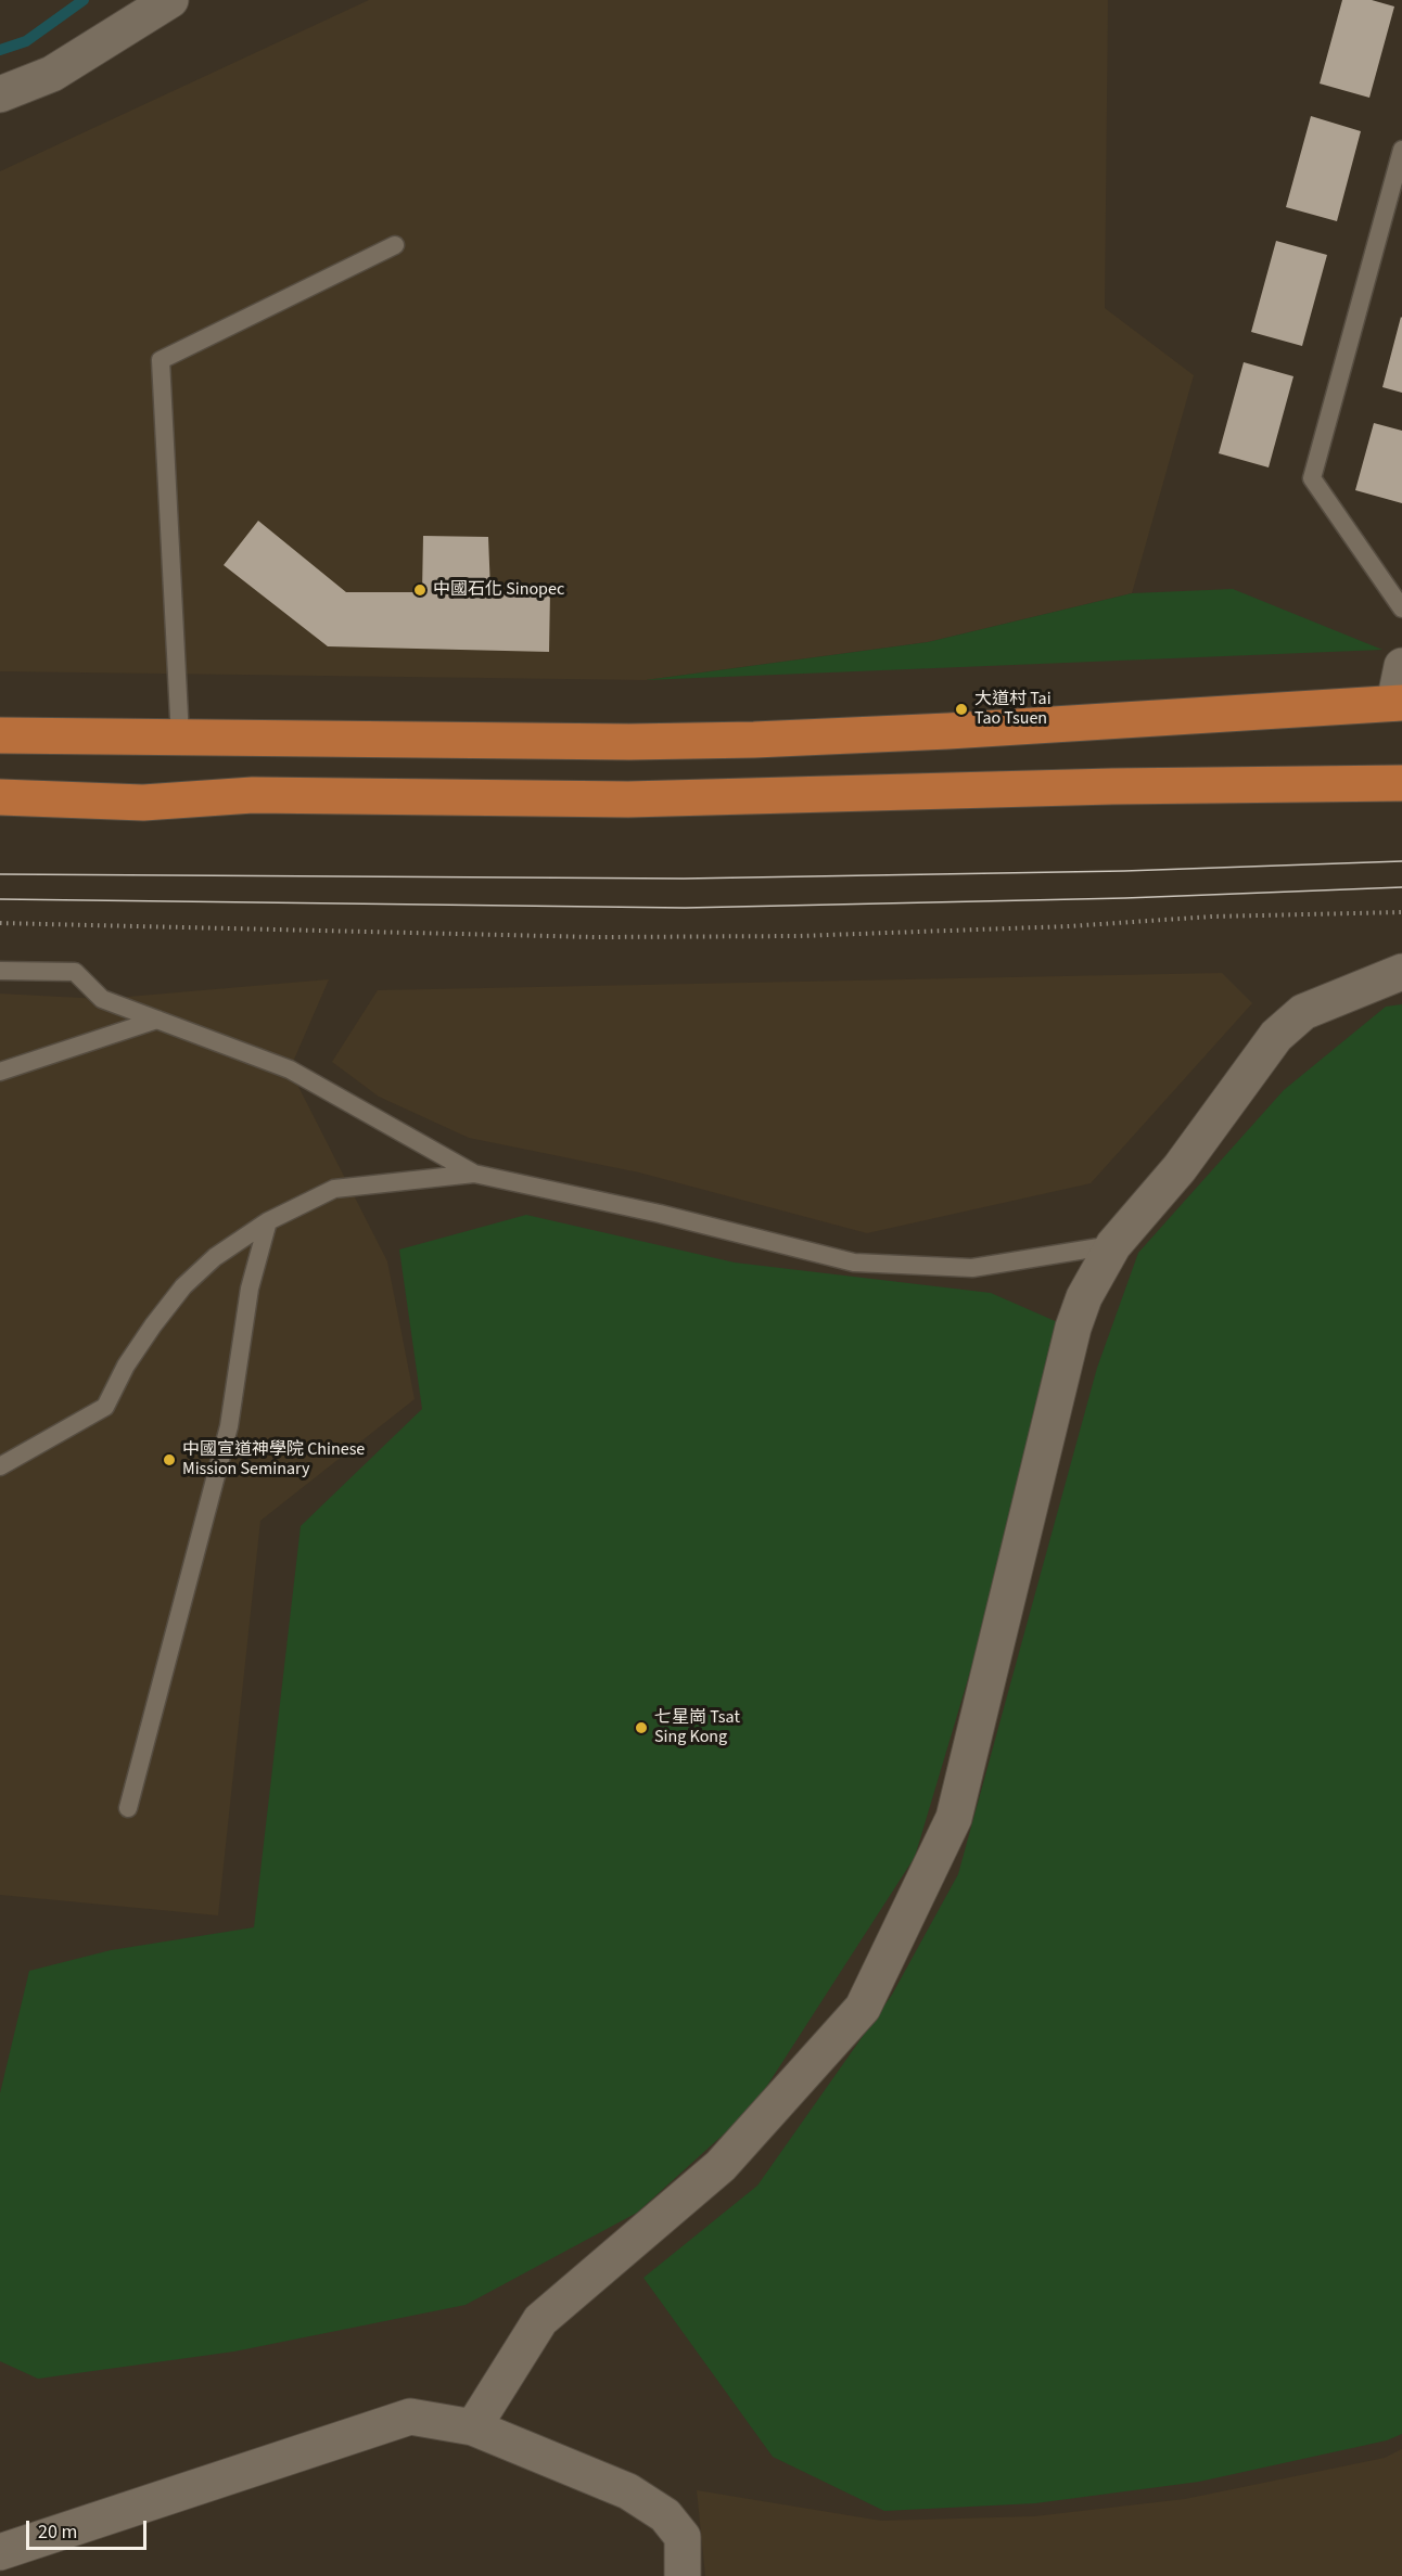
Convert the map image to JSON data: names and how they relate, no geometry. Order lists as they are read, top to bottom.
{
  "places": [
    "中國石化 Sinopec",
    "大道村 Tai Tao Tsuen",
    "中國宣道神學院 Chinese Mission Seminary",
    "七星崗 Tsat Sing Kong"
  ],
  "scale_bar": "20 m"
}
